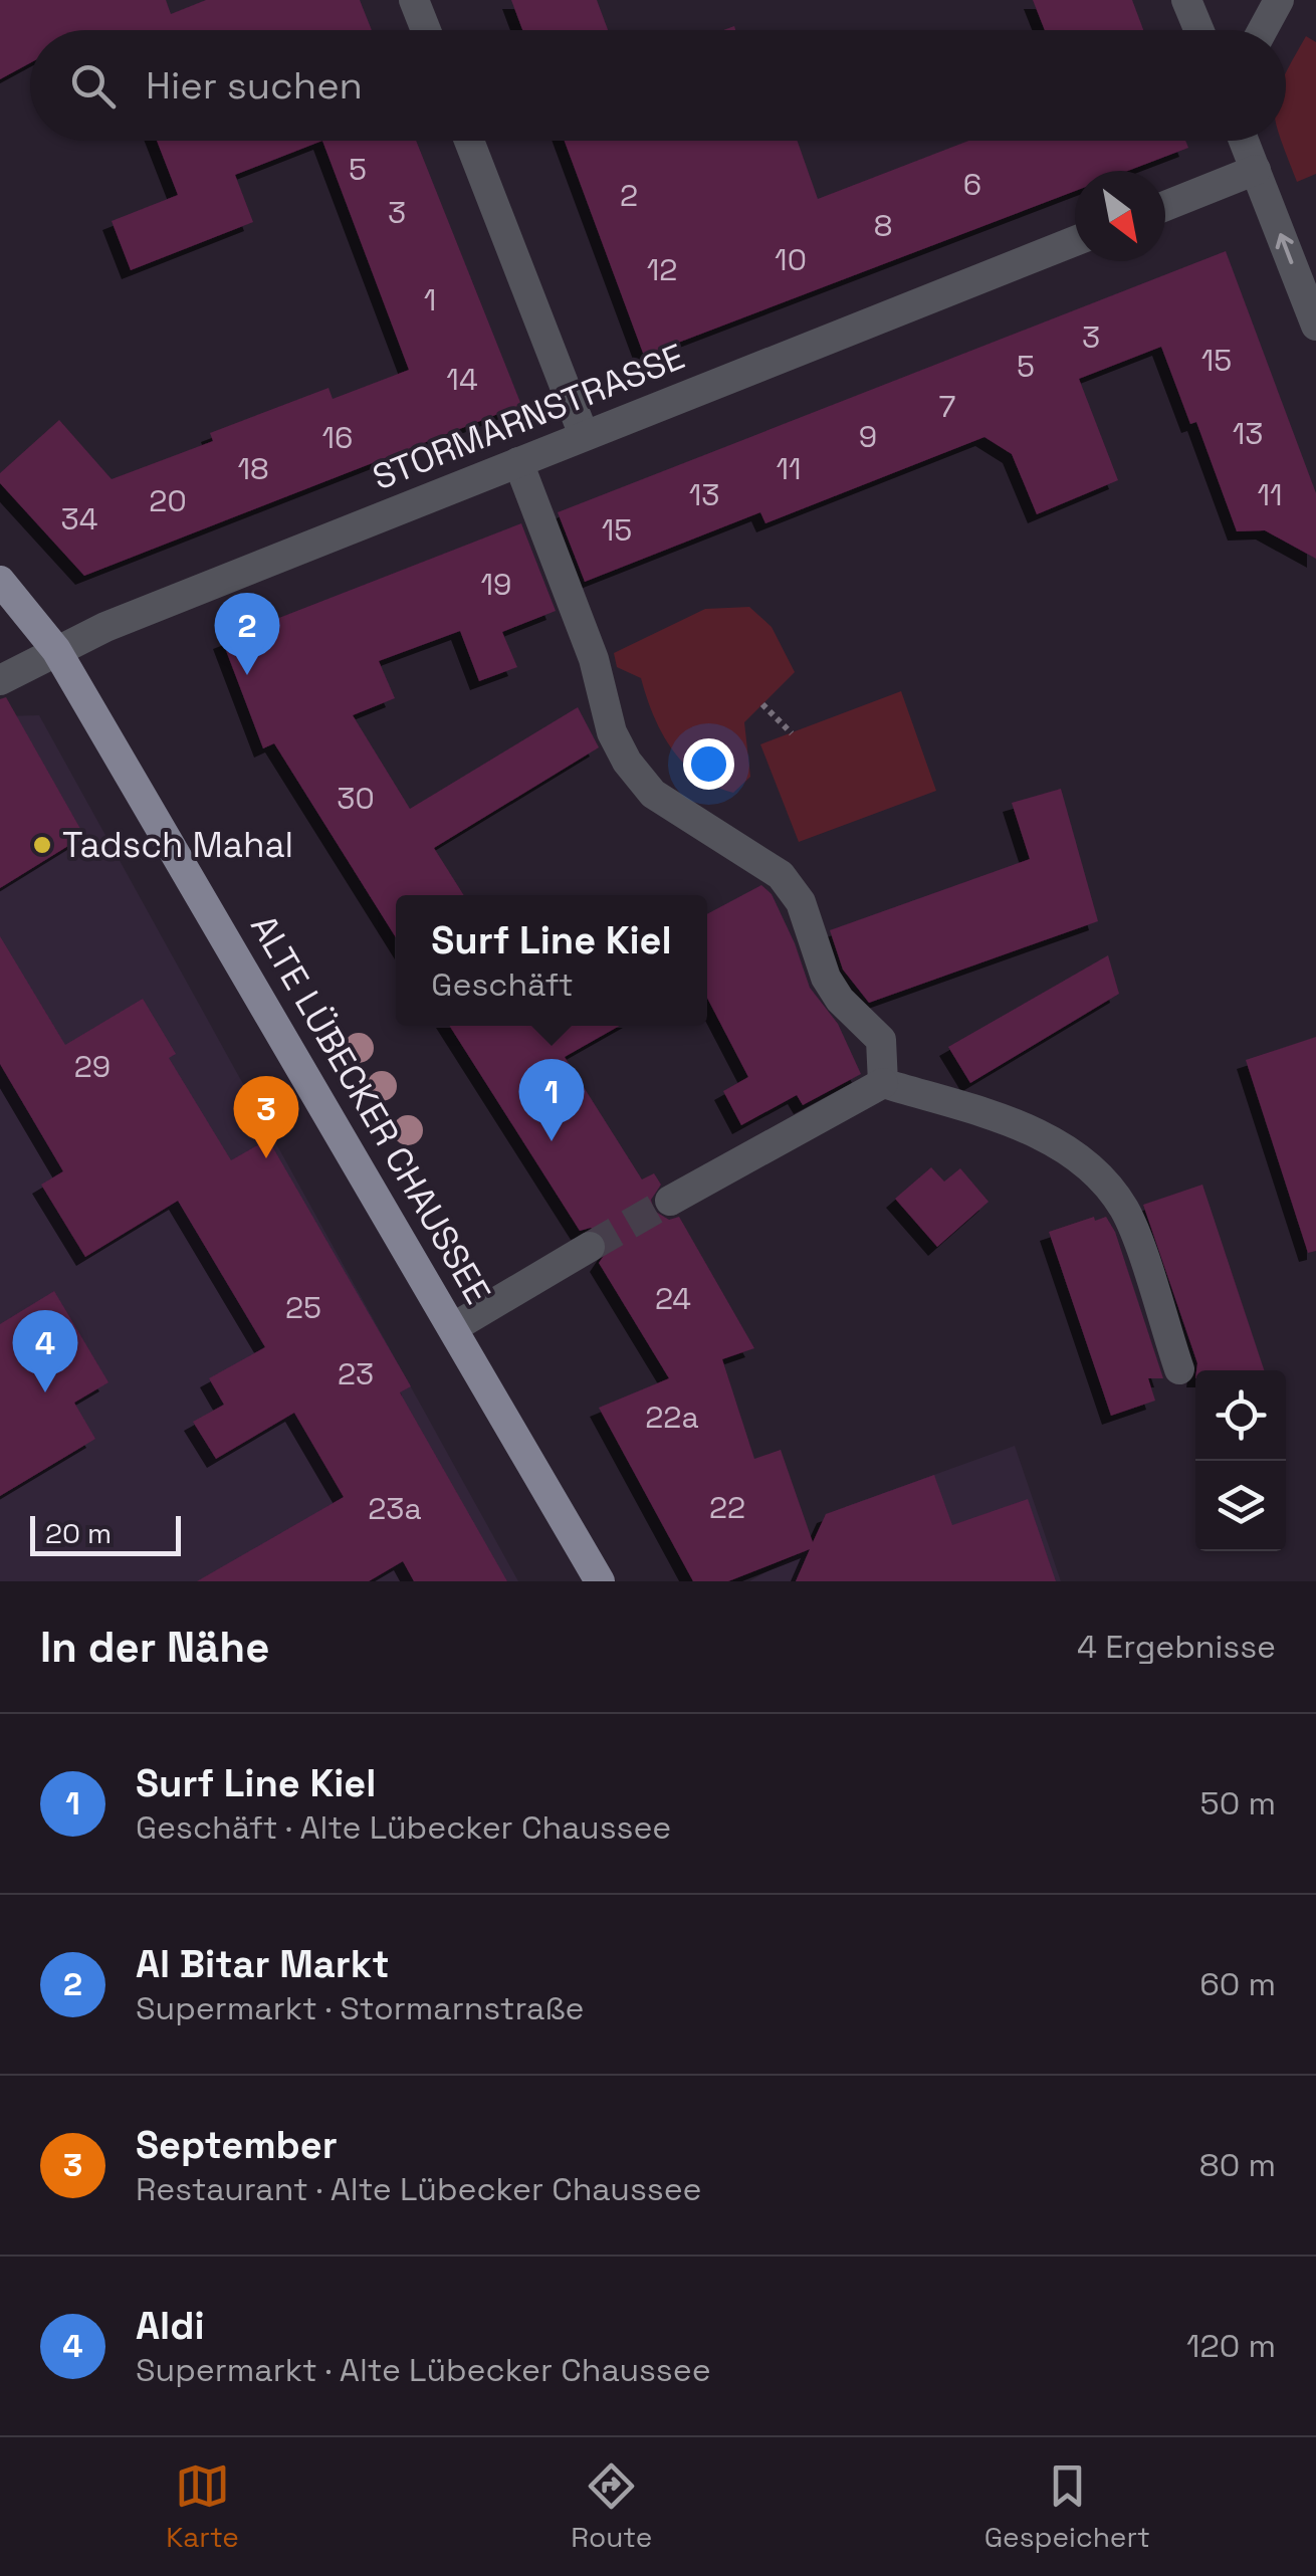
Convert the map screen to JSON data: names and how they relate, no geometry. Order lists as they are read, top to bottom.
{
  "streets": {
    "main road": ["ALTE LÜBECKER CHAUSSEE"],
    "street": ["STORMARNSTRASSE"]
  },
  "crossings": [
    ["STORMARNSTRASSE", "ALTE LÜBECKER CHAUSSEE"]
  ],
  "places": ["Tadsch Mahal"],
  "house_numbers": [
    "5",
    "6",
    "2",
    "3",
    "8",
    "10",
    "12",
    "1",
    "3",
    "15",
    "5",
    "14",
    "7",
    "13",
    "9",
    "16",
    "18",
    "11",
    "13",
    "11",
    "20",
    "34",
    "15",
    "19",
    "30",
    "29",
    "24",
    "25",
    "23",
    "22a",
    "22",
    "23a"
  ],
  "scale_bar": "20 m",
  "north": "bottom right",
  "page": {
    "search": "Hier suchen",
    "pins": [
      "2",
      "1",
      "3",
      "4"
    ],
    "popup": ["Surf Line Kiel", "Geschäft"],
    "scale": "20 m",
    "heading": ["In der Nähe", "4 Ergebnisse"],
    "list": [
      {
        "mark": "1",
        "name": "Surf Line Kiel",
        "note": "Geschäft · Alte Lübecker Chaussee",
        "value": "50 m"
      },
      {
        "mark": "2",
        "name": "Al Bitar Markt",
        "note": "Supermarkt · Stormarnstraße",
        "value": "60 m"
      },
      {
        "mark": "3",
        "name": "September",
        "note": "Restaurant · Alte Lübecker Chaussee",
        "value": "80 m"
      },
      {
        "mark": "4",
        "name": "Aldi",
        "note": "Supermarkt · Alte Lübecker Chaussee",
        "value": "120 m"
      }
    ],
    "nav": ["Karte", "Route", "Gespeichert"]
  }
}
